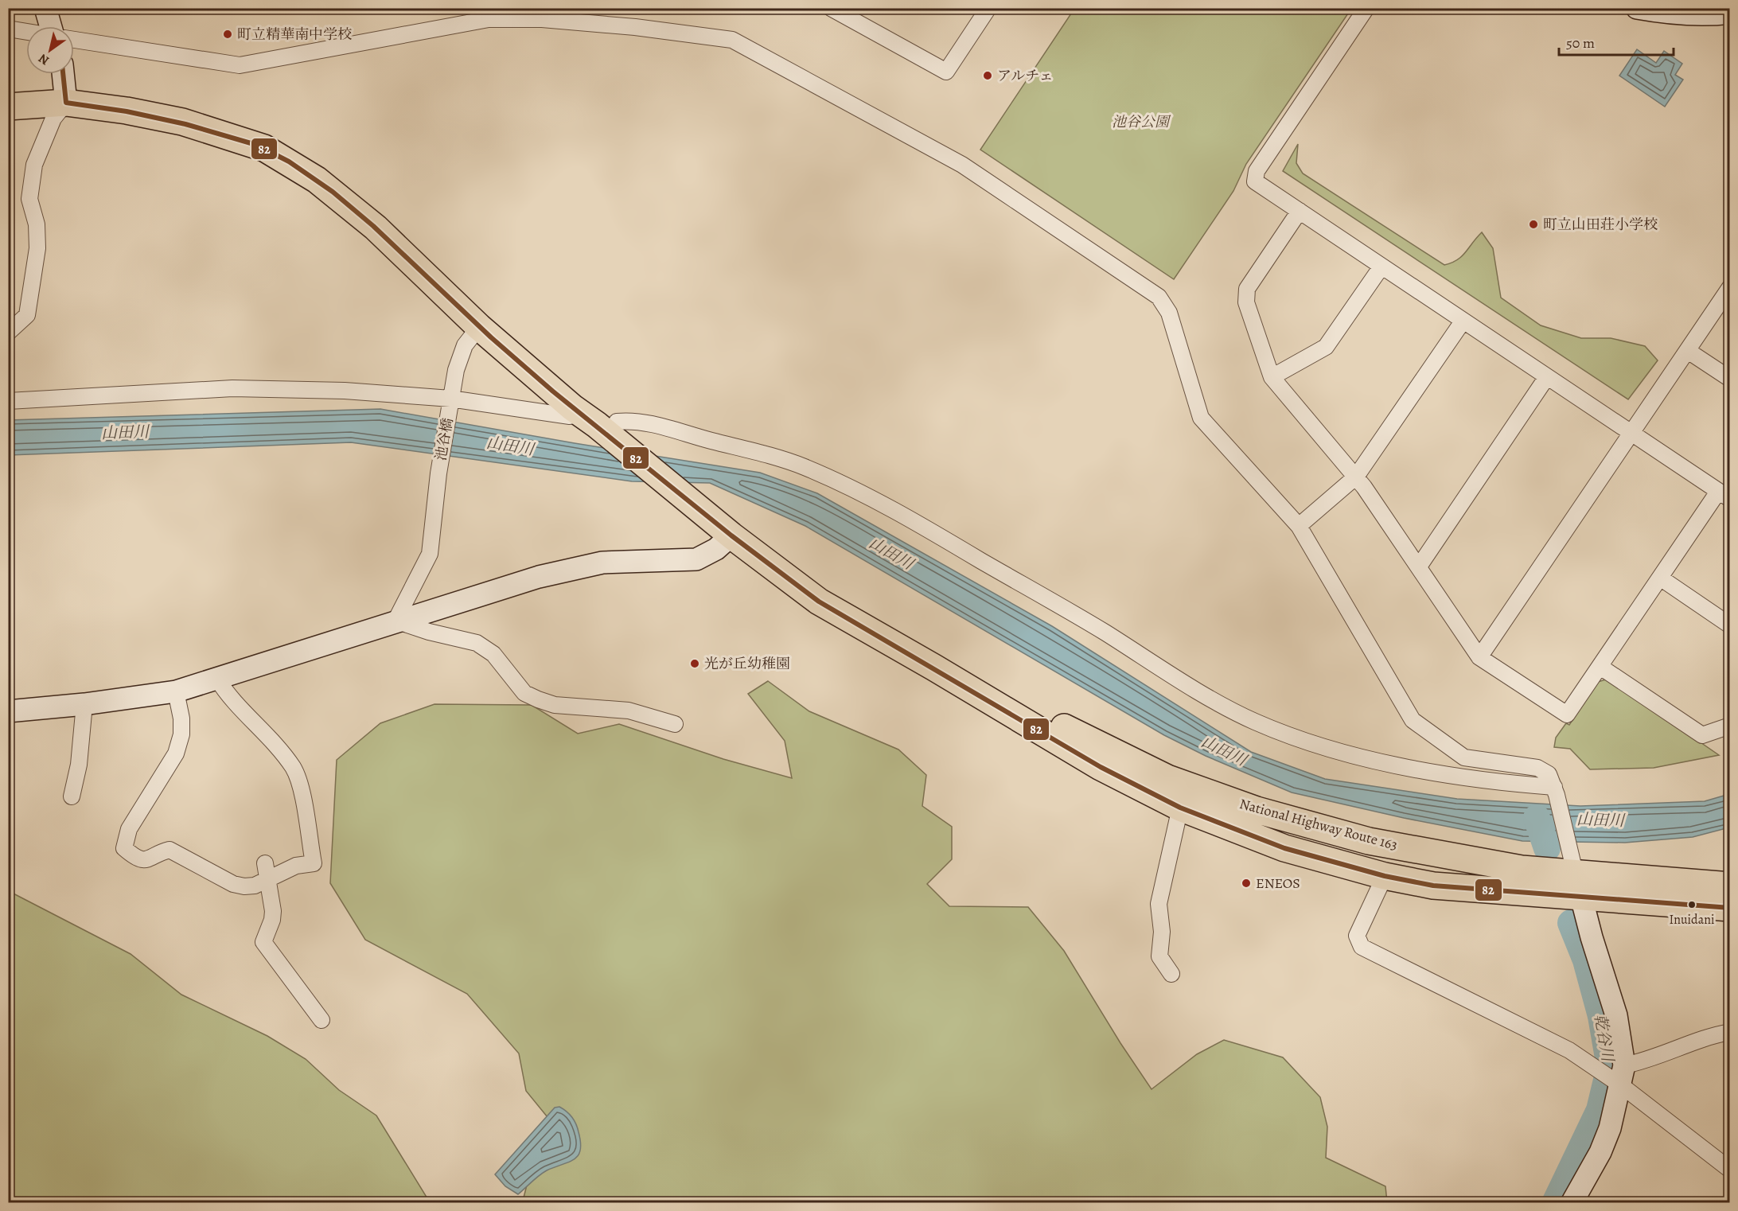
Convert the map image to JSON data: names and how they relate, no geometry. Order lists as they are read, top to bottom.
{
  "streets": {
    "highway": ["National Highway Route 163"],
    "street": ["池谷橋"]
  },
  "crossings": [
    ["池谷橋", "National Highway Route 163"]
  ],
  "water": ["山田川", "乾谷川"],
  "parks": ["池谷公園"],
  "places": [
    "町立精華南中学校",
    "アルチェ",
    "町立山田荘小学校",
    "光が丘幼稚園",
    "ENEOS",
    "Inuidani"
  ],
  "lines": ["transit line 82"],
  "scale_bar": "50 m",
  "north": "bottom left"
}
